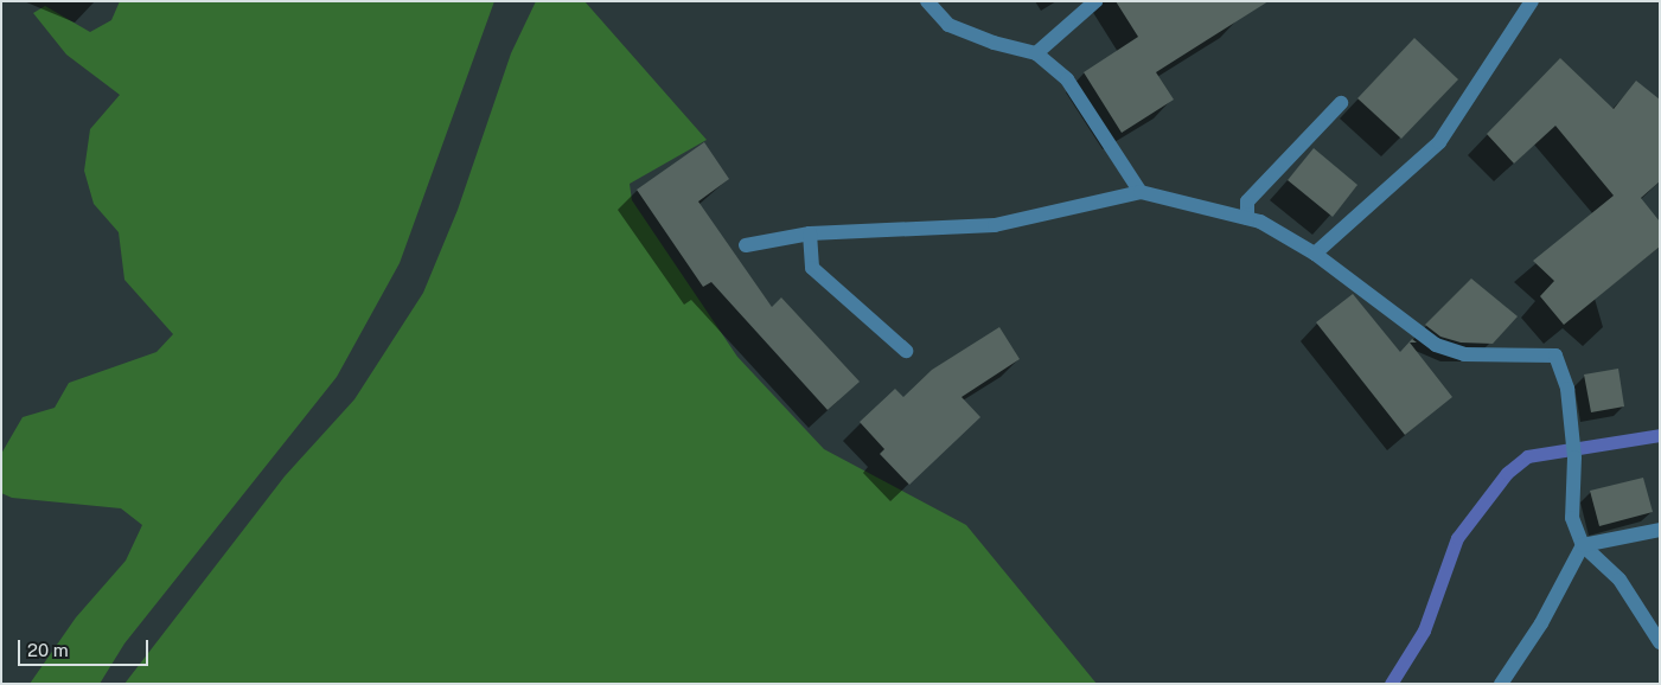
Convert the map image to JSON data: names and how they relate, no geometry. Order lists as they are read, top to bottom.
{
  "scale_bar": "20 m"
}
